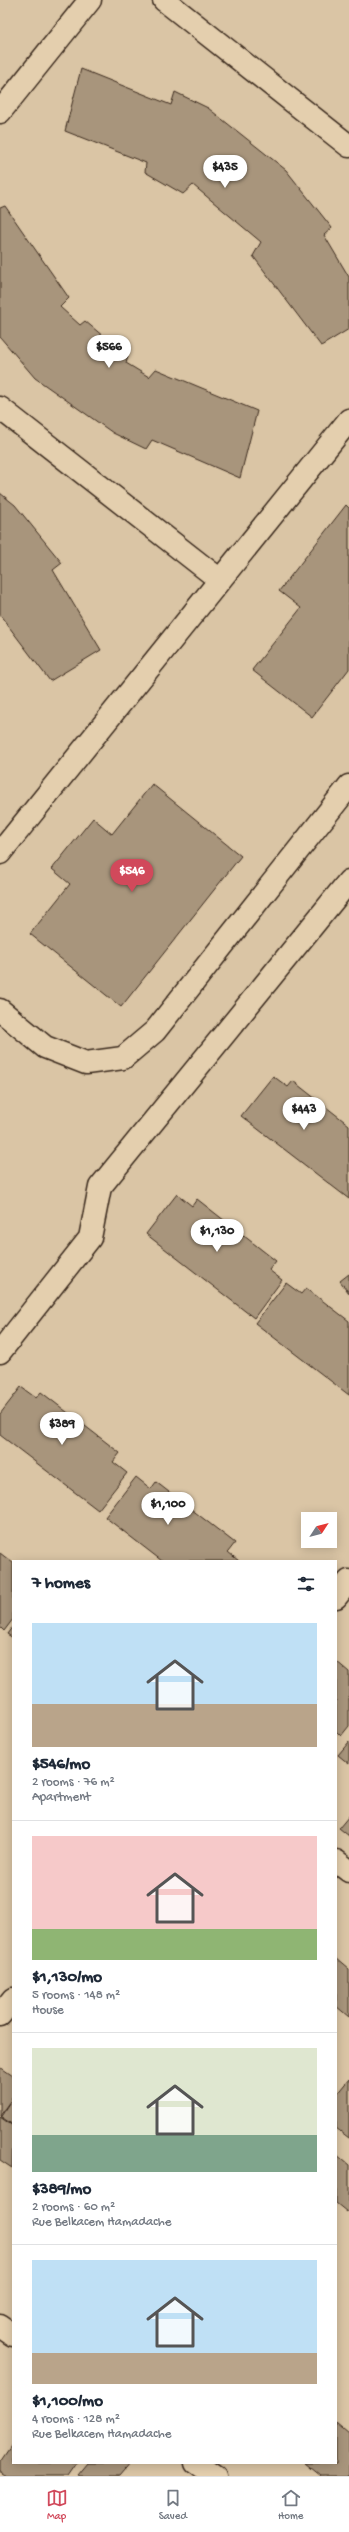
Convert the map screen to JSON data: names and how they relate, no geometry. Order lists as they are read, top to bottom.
{
  "north": "top right",
  "page": {
    "price": [
      "$435",
      "$566",
      "$546",
      "$443",
      "$1,130",
      "$389",
      "$1,100"
    ],
    "heading": "7 homes",
    "list": [
      {
        "name": "$546/mo",
        "note": "2 rooms · 76 m² · Apartment"
      },
      {
        "name": "$1,130/mo",
        "note": "5 rooms · 148 m² · House"
      },
      {
        "name": "$389/mo",
        "note": "2 rooms · 60 m² · Rue Belkacem Hamadache"
      },
      {
        "name": "$1,100/mo",
        "note": "4 rooms · 128 m² · Rue Belkacem Hamadache"
      }
    ],
    "tabs": ["Map", "Saved", "Home"]
  }
}
